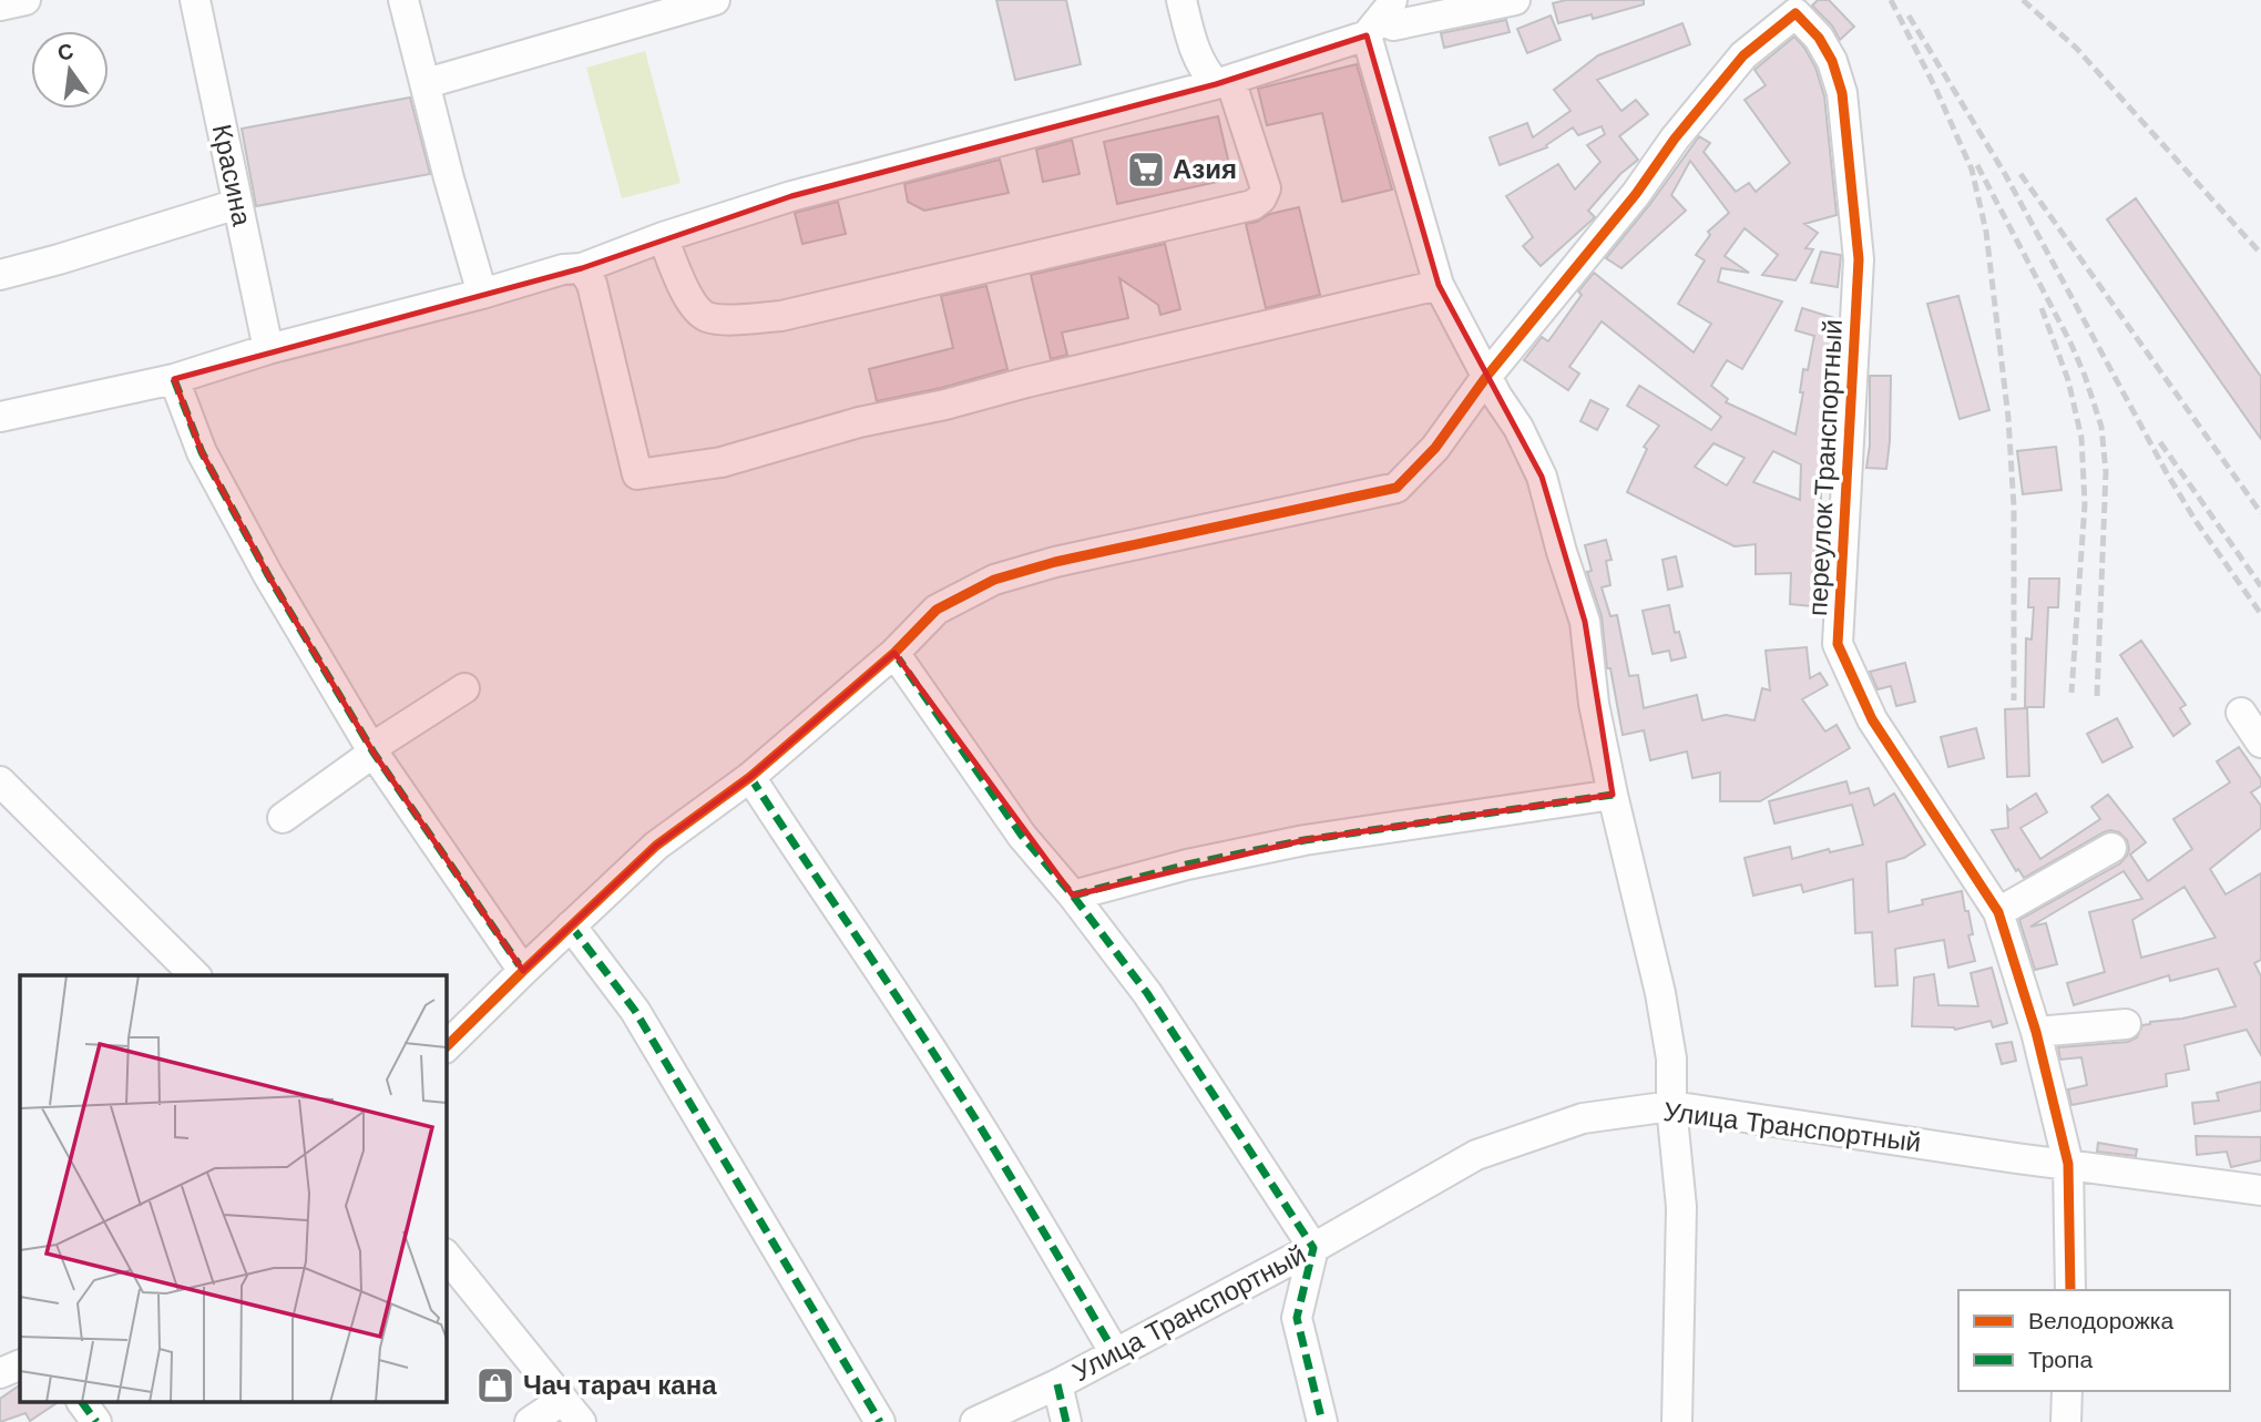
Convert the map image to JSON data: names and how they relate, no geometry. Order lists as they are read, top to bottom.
{
  "streets": {
    "street": ["Красина", "переулок Транспортный", "Улица Транспортный"]
  },
  "crossings": [
    ["переулок Транспортный", "Улица Транспортный"]
  ],
  "places": {
    "supermarket": ["Азия"],
    "shop": ["Чач тарач кана"]
  },
  "legend": ["Велодорожка", "Тропа"],
  "north": "top"
}
